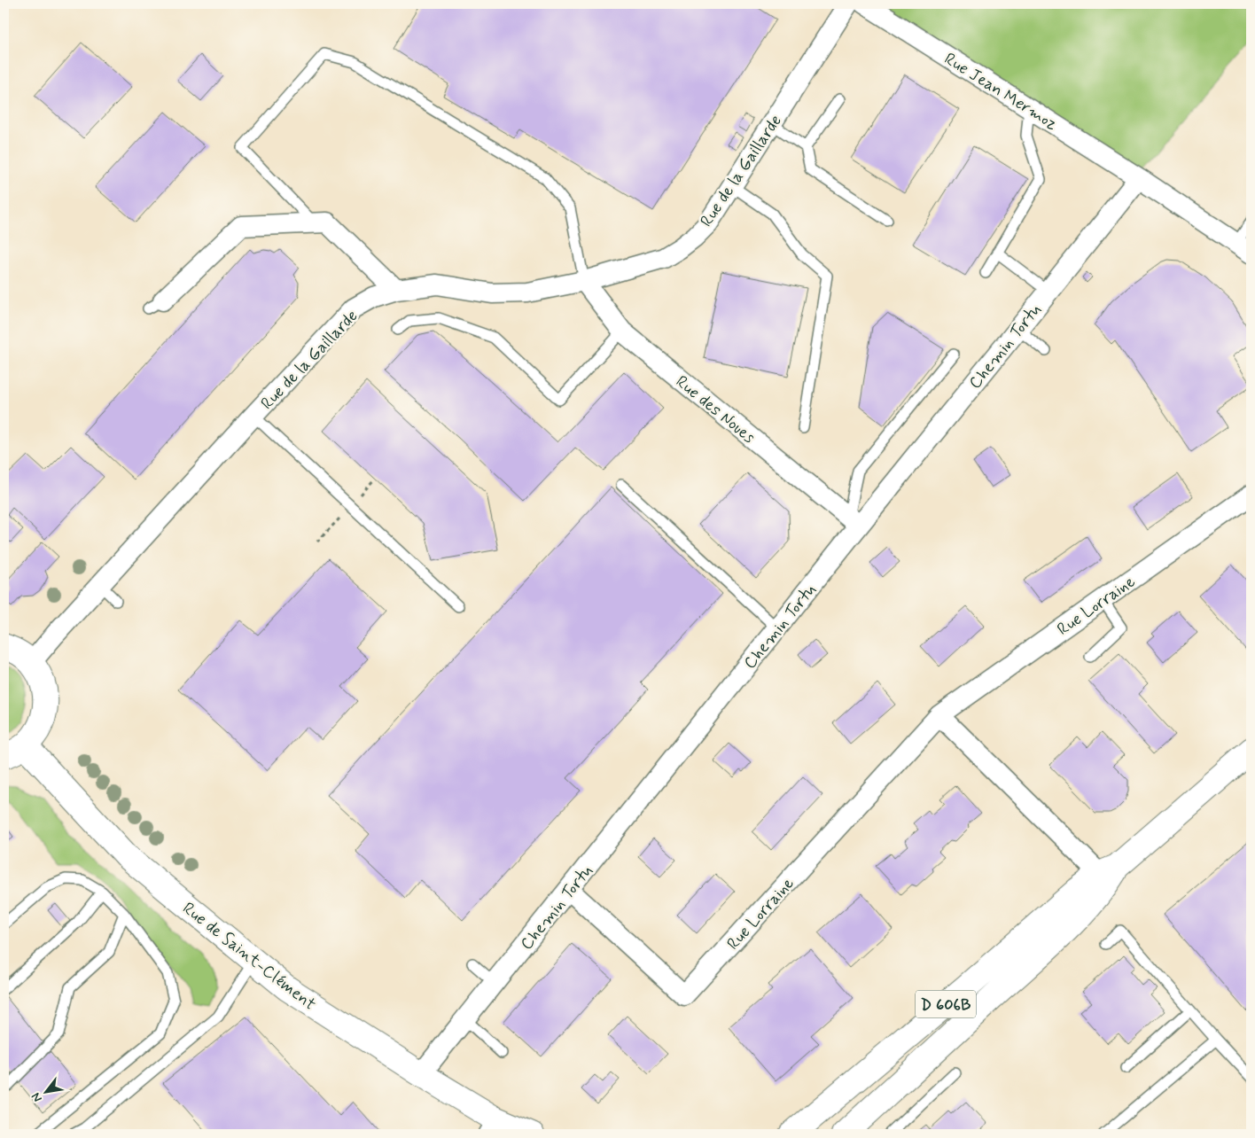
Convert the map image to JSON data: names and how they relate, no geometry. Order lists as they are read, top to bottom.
{
  "streets": {
    "main road": ["Rue de Saint-Clément", "D 606B"],
    "street": [
      "Rue Jean Mermoz",
      "Rue de la Gaillarde",
      "Chemin Tortu",
      "Rue des Noues",
      "Rue Lorraine"
    ]
  },
  "crossings": [
    ["Rue Jean Mermoz", "Chemin Tortu"],
    ["Rue de la Gaillarde", "Rue des Noues"],
    ["Chemin Tortu", "Rue des Noues"],
    ["Chemin Tortu", "Rue Lorraine"],
    ["Chemin Tortu", "Rue de Saint-Clément"]
  ],
  "north": "bottom left"
}
